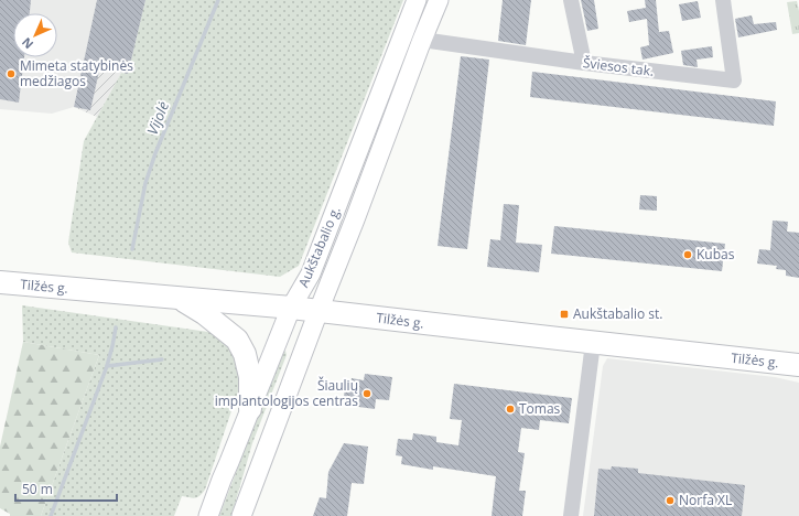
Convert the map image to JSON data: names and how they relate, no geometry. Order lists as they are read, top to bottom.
{
  "streets": {
    "highway": ["Tilžės g."],
    "main road": ["Aukštabalio g."],
    "street": ["Šviesos tak."]
  },
  "crossings": [
    ["Šviesos tak.", "Aukštabalio g."],
    ["Aukštabalio g.", "Tilžės g."]
  ],
  "water": ["Vijolė"],
  "places": {
    "other": [
      "Mimeta statybinės medžiagos",
      "Kubas",
      "Šiaulių implantologijos centras",
      "Tomas",
      "Norfa XL"
    ],
    "transit": ["Aukštabalio st."]
  },
  "scale_bar": "50 m",
  "north": "bottom left"
}
